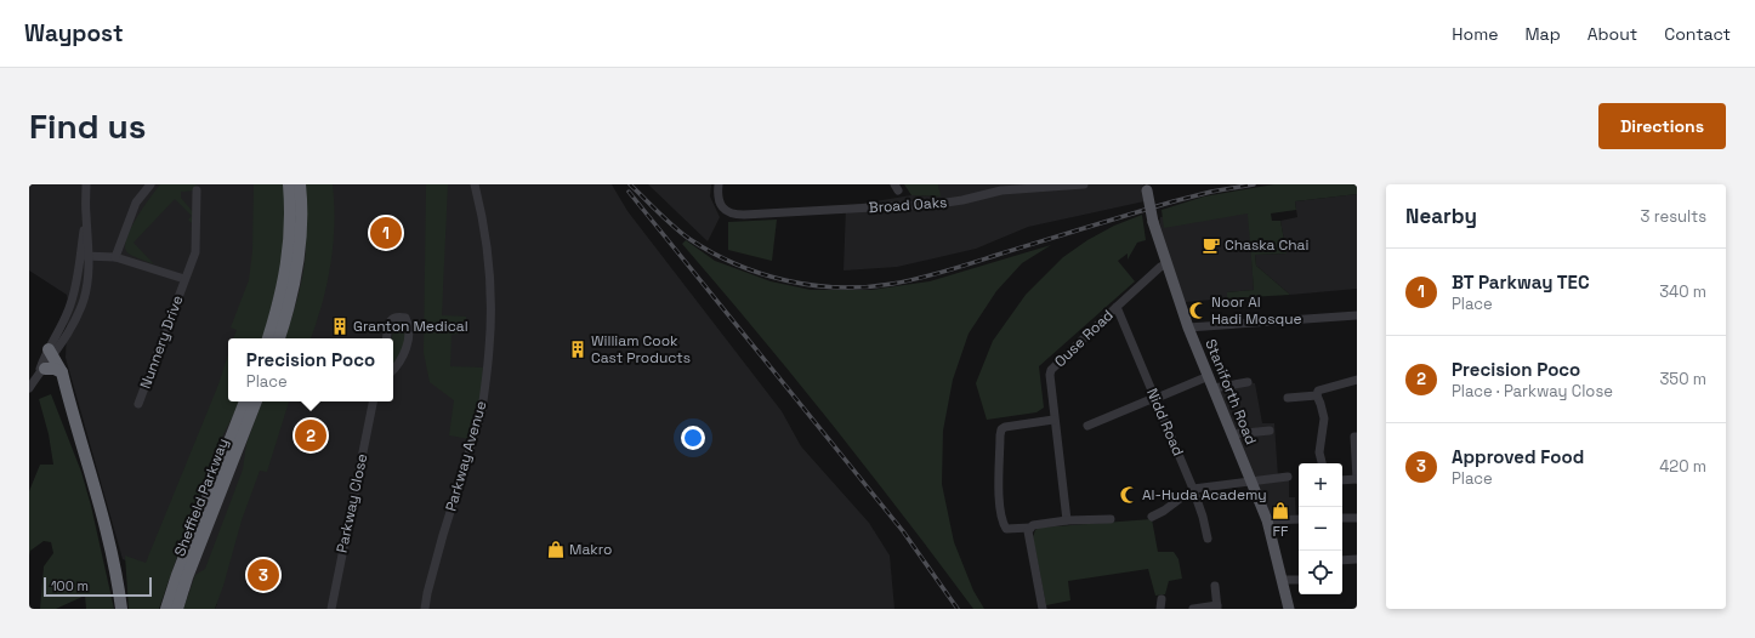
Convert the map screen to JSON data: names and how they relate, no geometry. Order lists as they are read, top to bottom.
{
  "streets": {
    "highway": ["Sheffield Parkway"],
    "main road": ["Staniforth Road"],
    "street": [
      "Broad Oaks",
      "Ouse Road",
      "Nunnery Drive",
      "Nidd Road",
      "Parkway Avenue",
      "Parkway Close"
    ]
  },
  "crossings": [
    ["Ouse Road", "Staniforth Road"],
    ["Ouse Road", "Nidd Road"]
  ],
  "places": {
    "cafe": ["Chaska Chai"],
    "mosque": ["Noor Al Hadi Mosque", "Al-Huda Academy"],
    "building": ["Granton Medical", "William Cook Cast Products"],
    "shop": ["FF", "Makro"]
  },
  "scale_bar": "100 m",
  "page": {
    "header": "Waypost",
    "nav": [
      "Home",
      "Map",
      "About",
      "Contact"
    ],
    "buttons": "Directions",
    "title": "Find us",
    "heading": ["Nearby", "3 results"],
    "pins": ["1", "2", "3"],
    "list": [
      {
        "mark": "1",
        "name": "BT Parkway TEC",
        "note": "Place",
        "value": "340 m"
      },
      {
        "mark": "2",
        "name": "Precision Poco",
        "note": "Place · Parkway Close",
        "value": "350 m"
      },
      {
        "mark": "3",
        "name": "Approved Food",
        "note": "Place",
        "value": "420 m"
      }
    ],
    "popup": ["Precision Poco", "Place"],
    "map_buttons": ["+", "−"],
    "scale": "100 m"
  }
}
